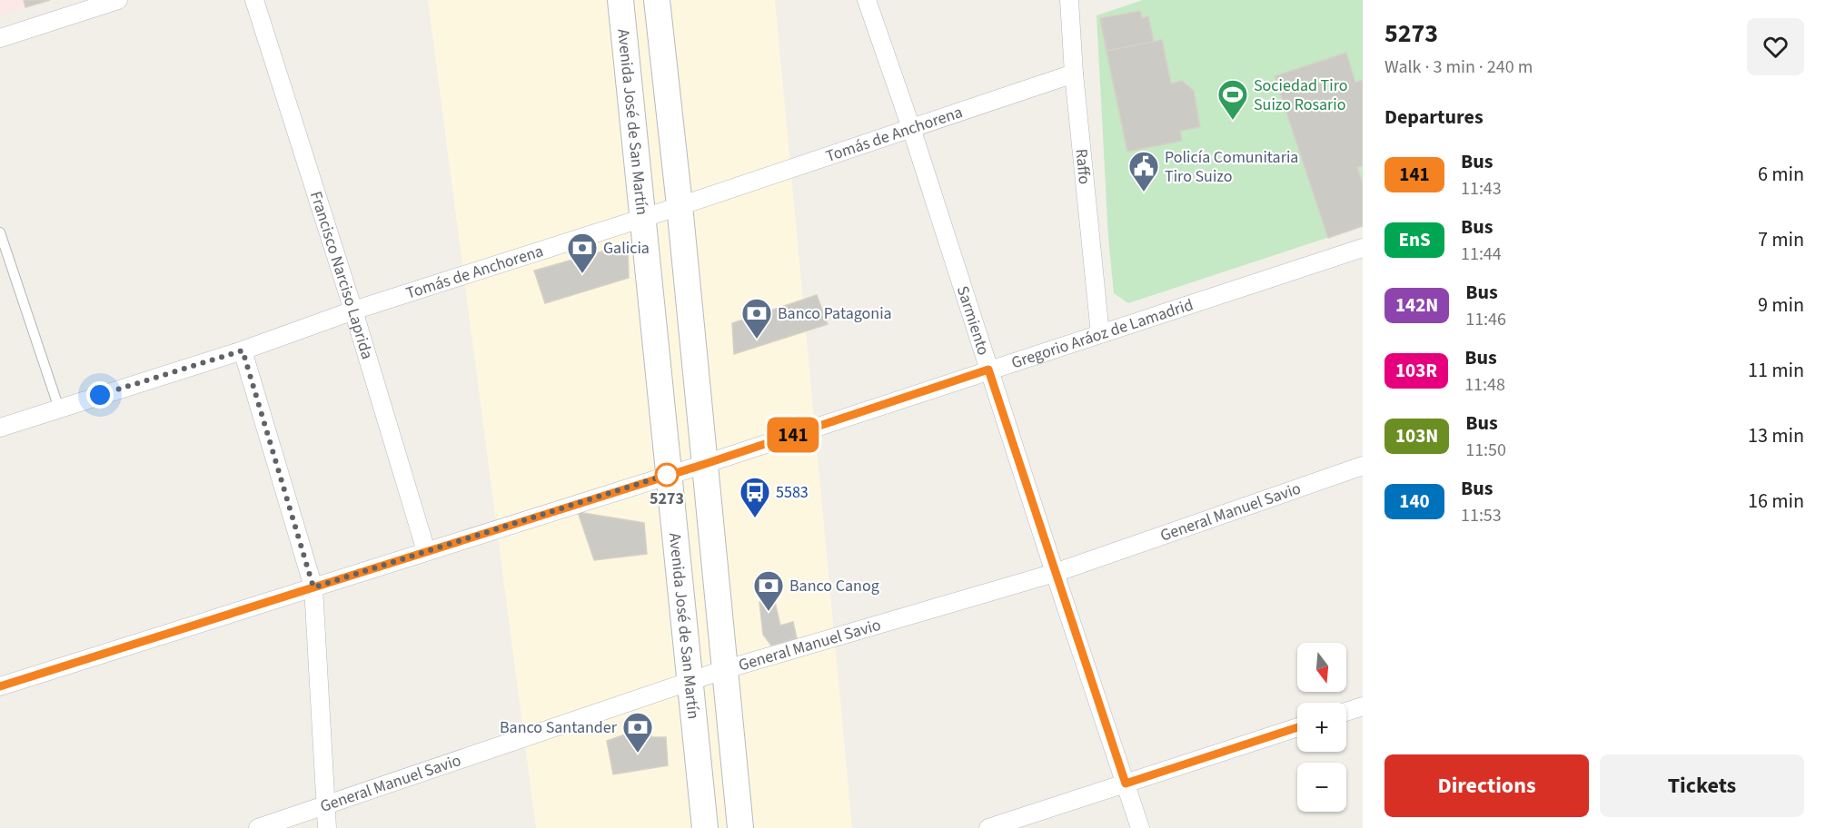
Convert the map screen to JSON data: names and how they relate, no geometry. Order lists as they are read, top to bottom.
{
  "streets": {
    "main road": ["Avenida José de San Martín"],
    "street": [
      "Tomás de Anchorena",
      "Raffo",
      "Francisco Narciso Laprida",
      "Sarmiento",
      "Gregorio Aráoz de Lamadrid",
      "General Manuel Savio"
    ]
  },
  "crossings": [
    ["Avenida José de San Martín", "Tomás de Anchorena"],
    ["Avenida José de San Martín", "Gregorio Aráoz de Lamadrid"],
    ["Avenida José de San Martín", "General Manuel Savio"],
    ["Tomás de Anchorena", "Raffo"],
    ["Tomás de Anchorena", "Francisco Narciso Laprida"],
    ["Tomás de Anchorena", "Sarmiento"],
    ["Raffo", "Gregorio Aráoz de Lamadrid"],
    ["Francisco Narciso Laprida", "Gregorio Aráoz de Lamadrid"],
    ["Sarmiento", "Gregorio Aráoz de Lamadrid"],
    ["Sarmiento", "General Manuel Savio"]
  ],
  "places": {
    "sports": ["Sociedad Tiro Suizo Rosario"],
    "public building": ["Policía Comunitaria Tiro Suizo"],
    "bank": [
      "Galicia",
      "Banco Patagonia",
      "Banco Canog",
      "Banco Santander"
    ],
    "other": ["5273"],
    "bus stop": ["5583"]
  },
  "lines": ["bus line 141"],
  "north": "bottom",
  "page": {
    "on_map": "141",
    "heading": [
      ["5273", "Walk · 3 min · 240 m"],
      "Departures"
    ],
    "list": [
      {
        "mark": "141",
        "name": "Bus",
        "note": "11:43",
        "value": "6 min"
      },
      {
        "mark": "EnS",
        "name": "Bus",
        "note": "11:44",
        "value": "7 min"
      },
      {
        "mark": "142N",
        "name": "Bus",
        "note": "11:46",
        "value": "9 min"
      },
      {
        "mark": "103R",
        "name": "Bus",
        "note": "11:48",
        "value": "11 min"
      },
      {
        "mark": "103N",
        "name": "Bus",
        "note": "11:50",
        "value": "13 min"
      },
      {
        "mark": "140",
        "name": "Bus",
        "note": "11:53",
        "value": "16 min"
      }
    ],
    "map_buttons": ["+", "−"],
    "buttons": ["Directions", "Tickets"]
  }
}
